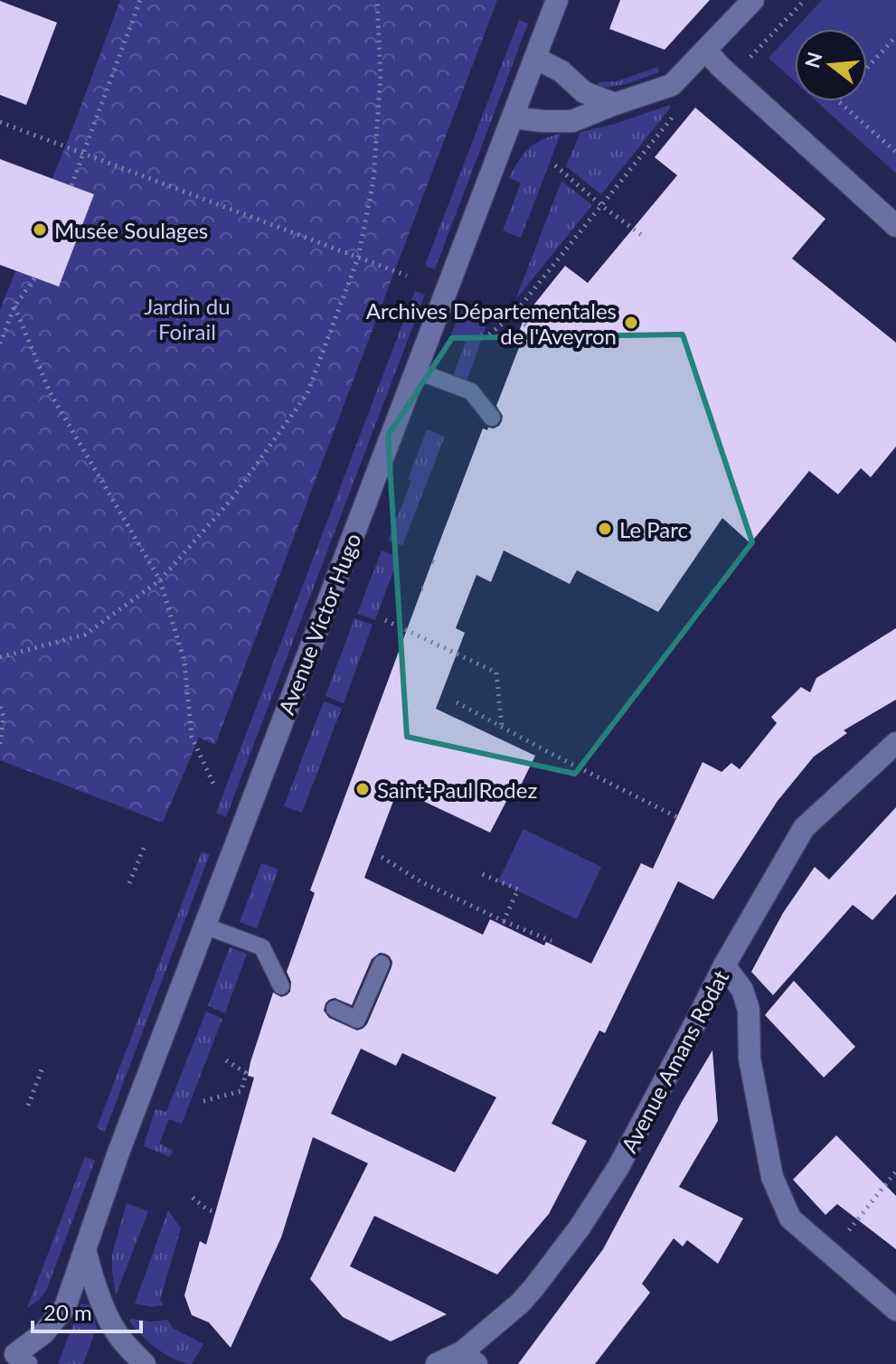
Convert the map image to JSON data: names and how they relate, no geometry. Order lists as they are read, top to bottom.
{
  "streets": {
    "main road": ["Avenue Victor Hugo", "Avenue Amans Rodat"]
  },
  "parks": ["Jardin du Foirail"],
  "places": [
    "Musée Soulages",
    "Archives Départementales de l'Aveyron",
    "Le Parc",
    "Saint-Paul Rodez"
  ],
  "scale_bar": "20 m",
  "north": "left"
}
